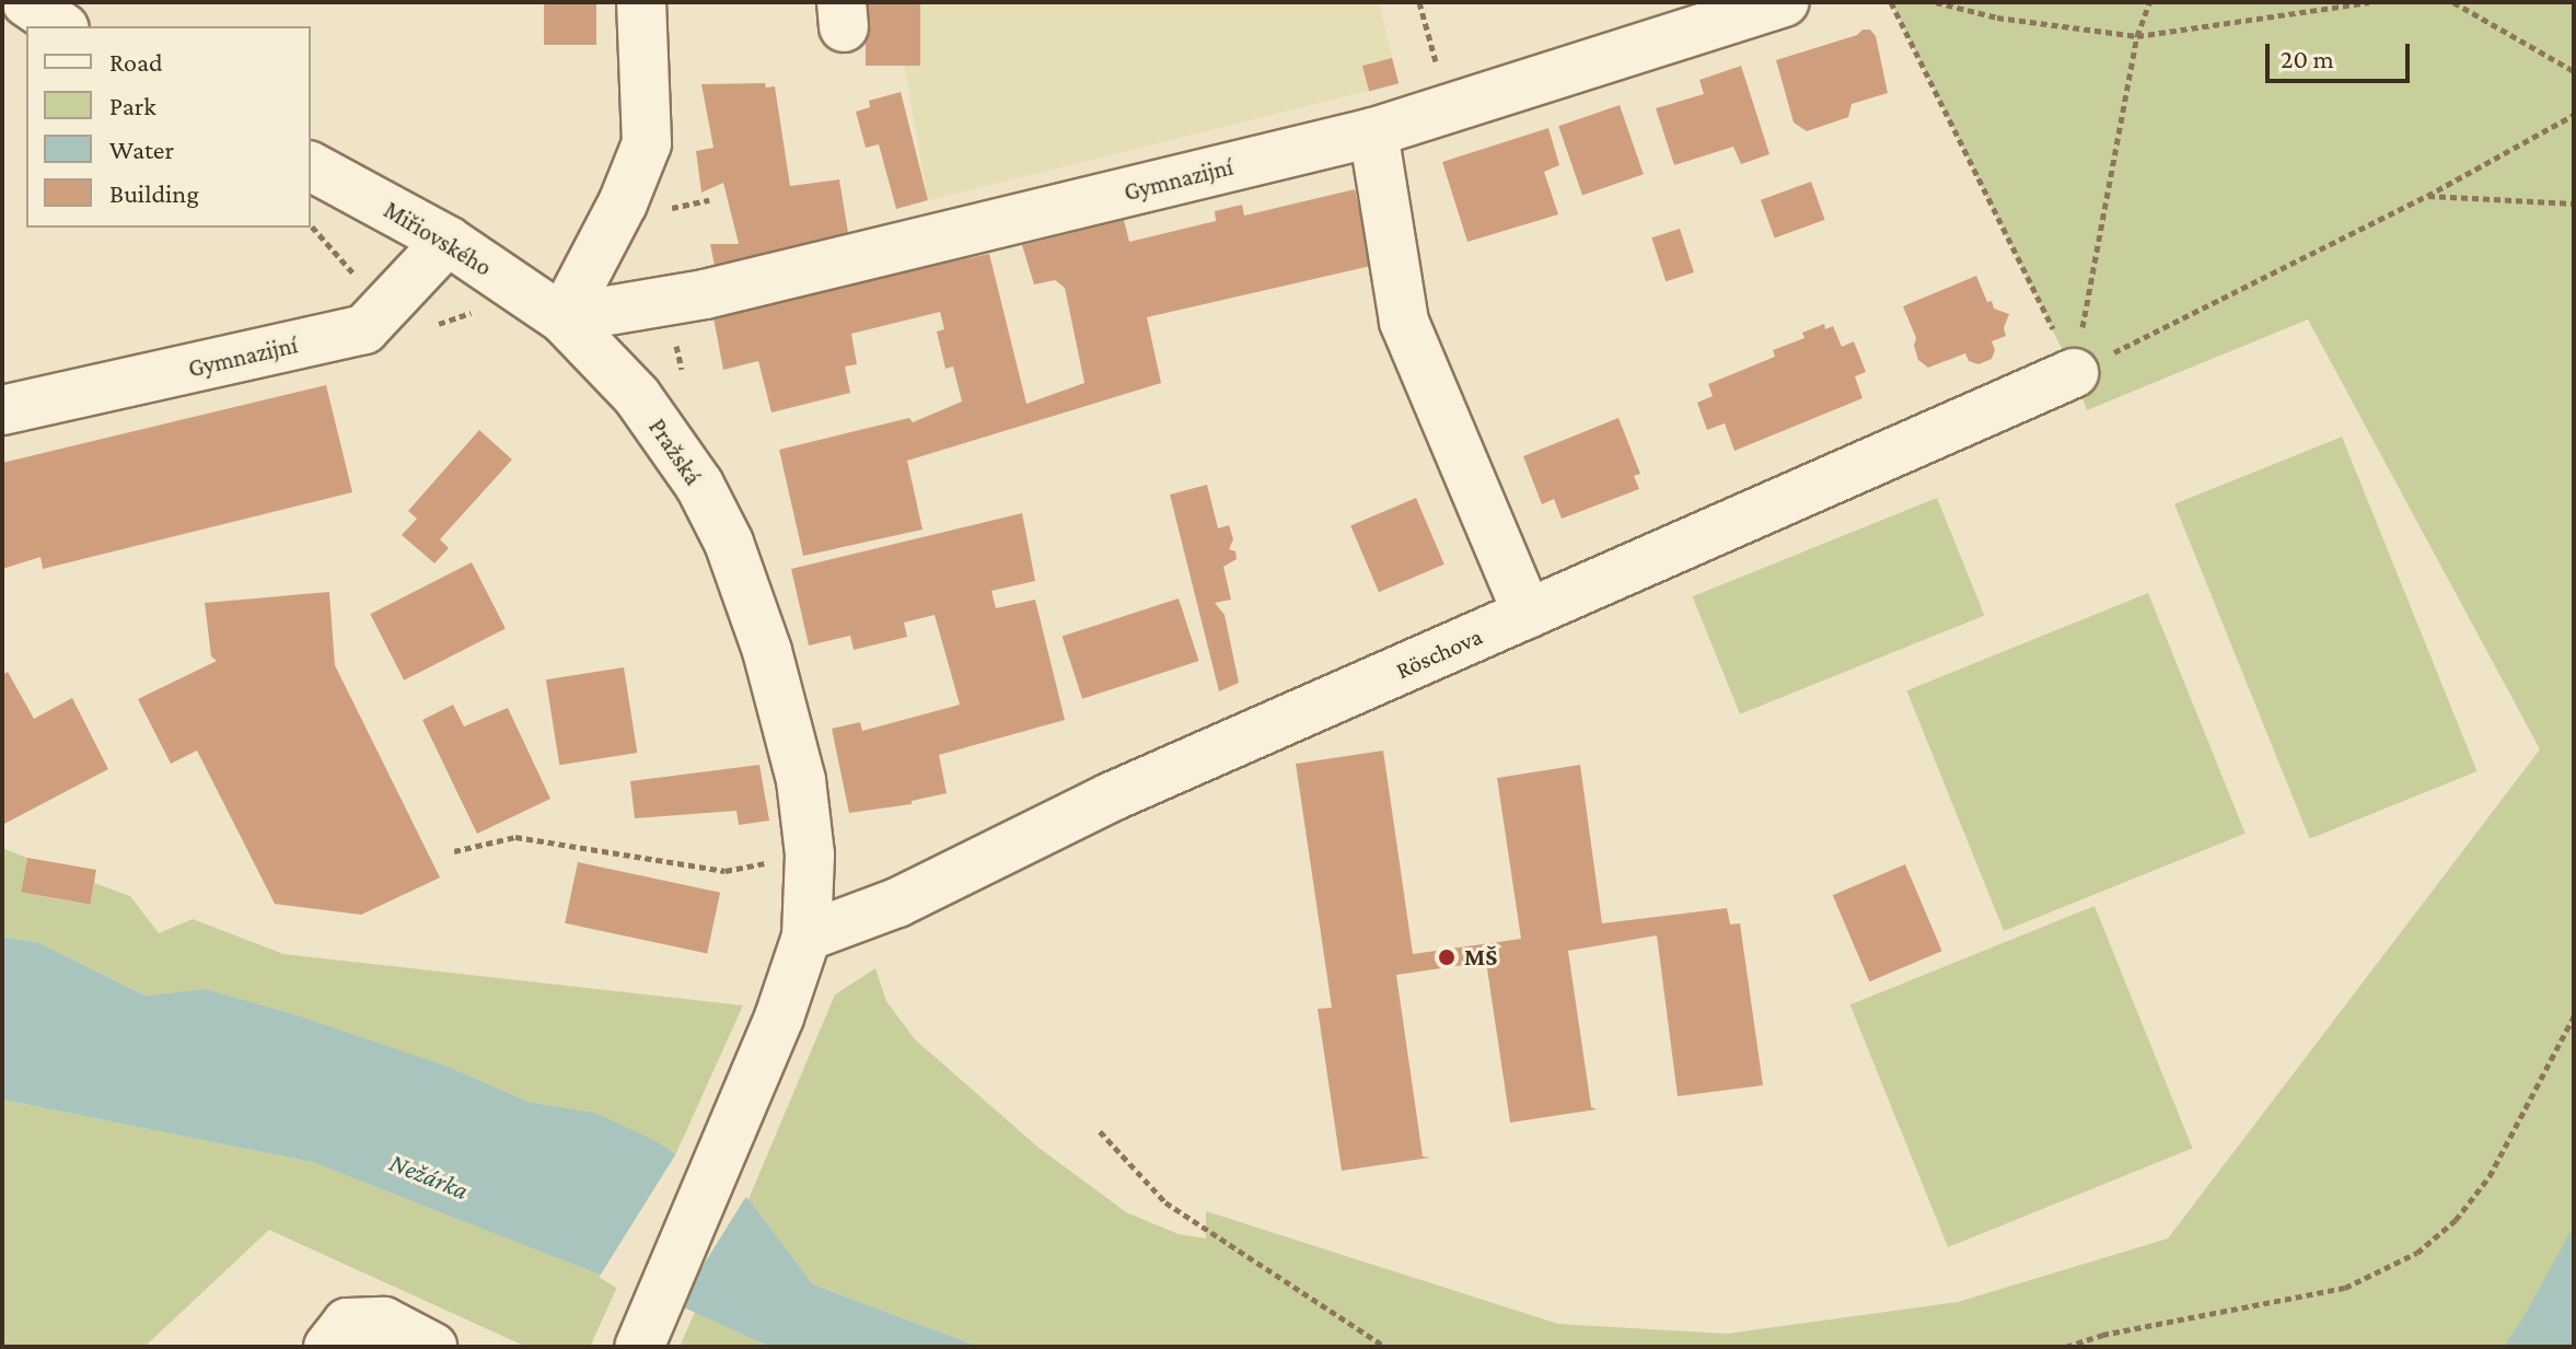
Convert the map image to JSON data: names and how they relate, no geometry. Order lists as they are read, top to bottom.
{
  "streets": {
    "street": [
      "Gymnazijní",
      "Miřiovského",
      "Pražská",
      "Röschova"
    ]
  },
  "crossings": [
    ["Gymnazijní", "Miřiovského"],
    ["Gymnazijní", "Pražská"],
    ["Miřiovského", "Pražská"],
    ["Pražská", "Röschova"]
  ],
  "water": ["Nežárka"],
  "places": ["MŠ"],
  "legend": [
    "Road",
    "Park",
    "Water",
    "Building"
  ],
  "scale_bar": "20 m"
}
